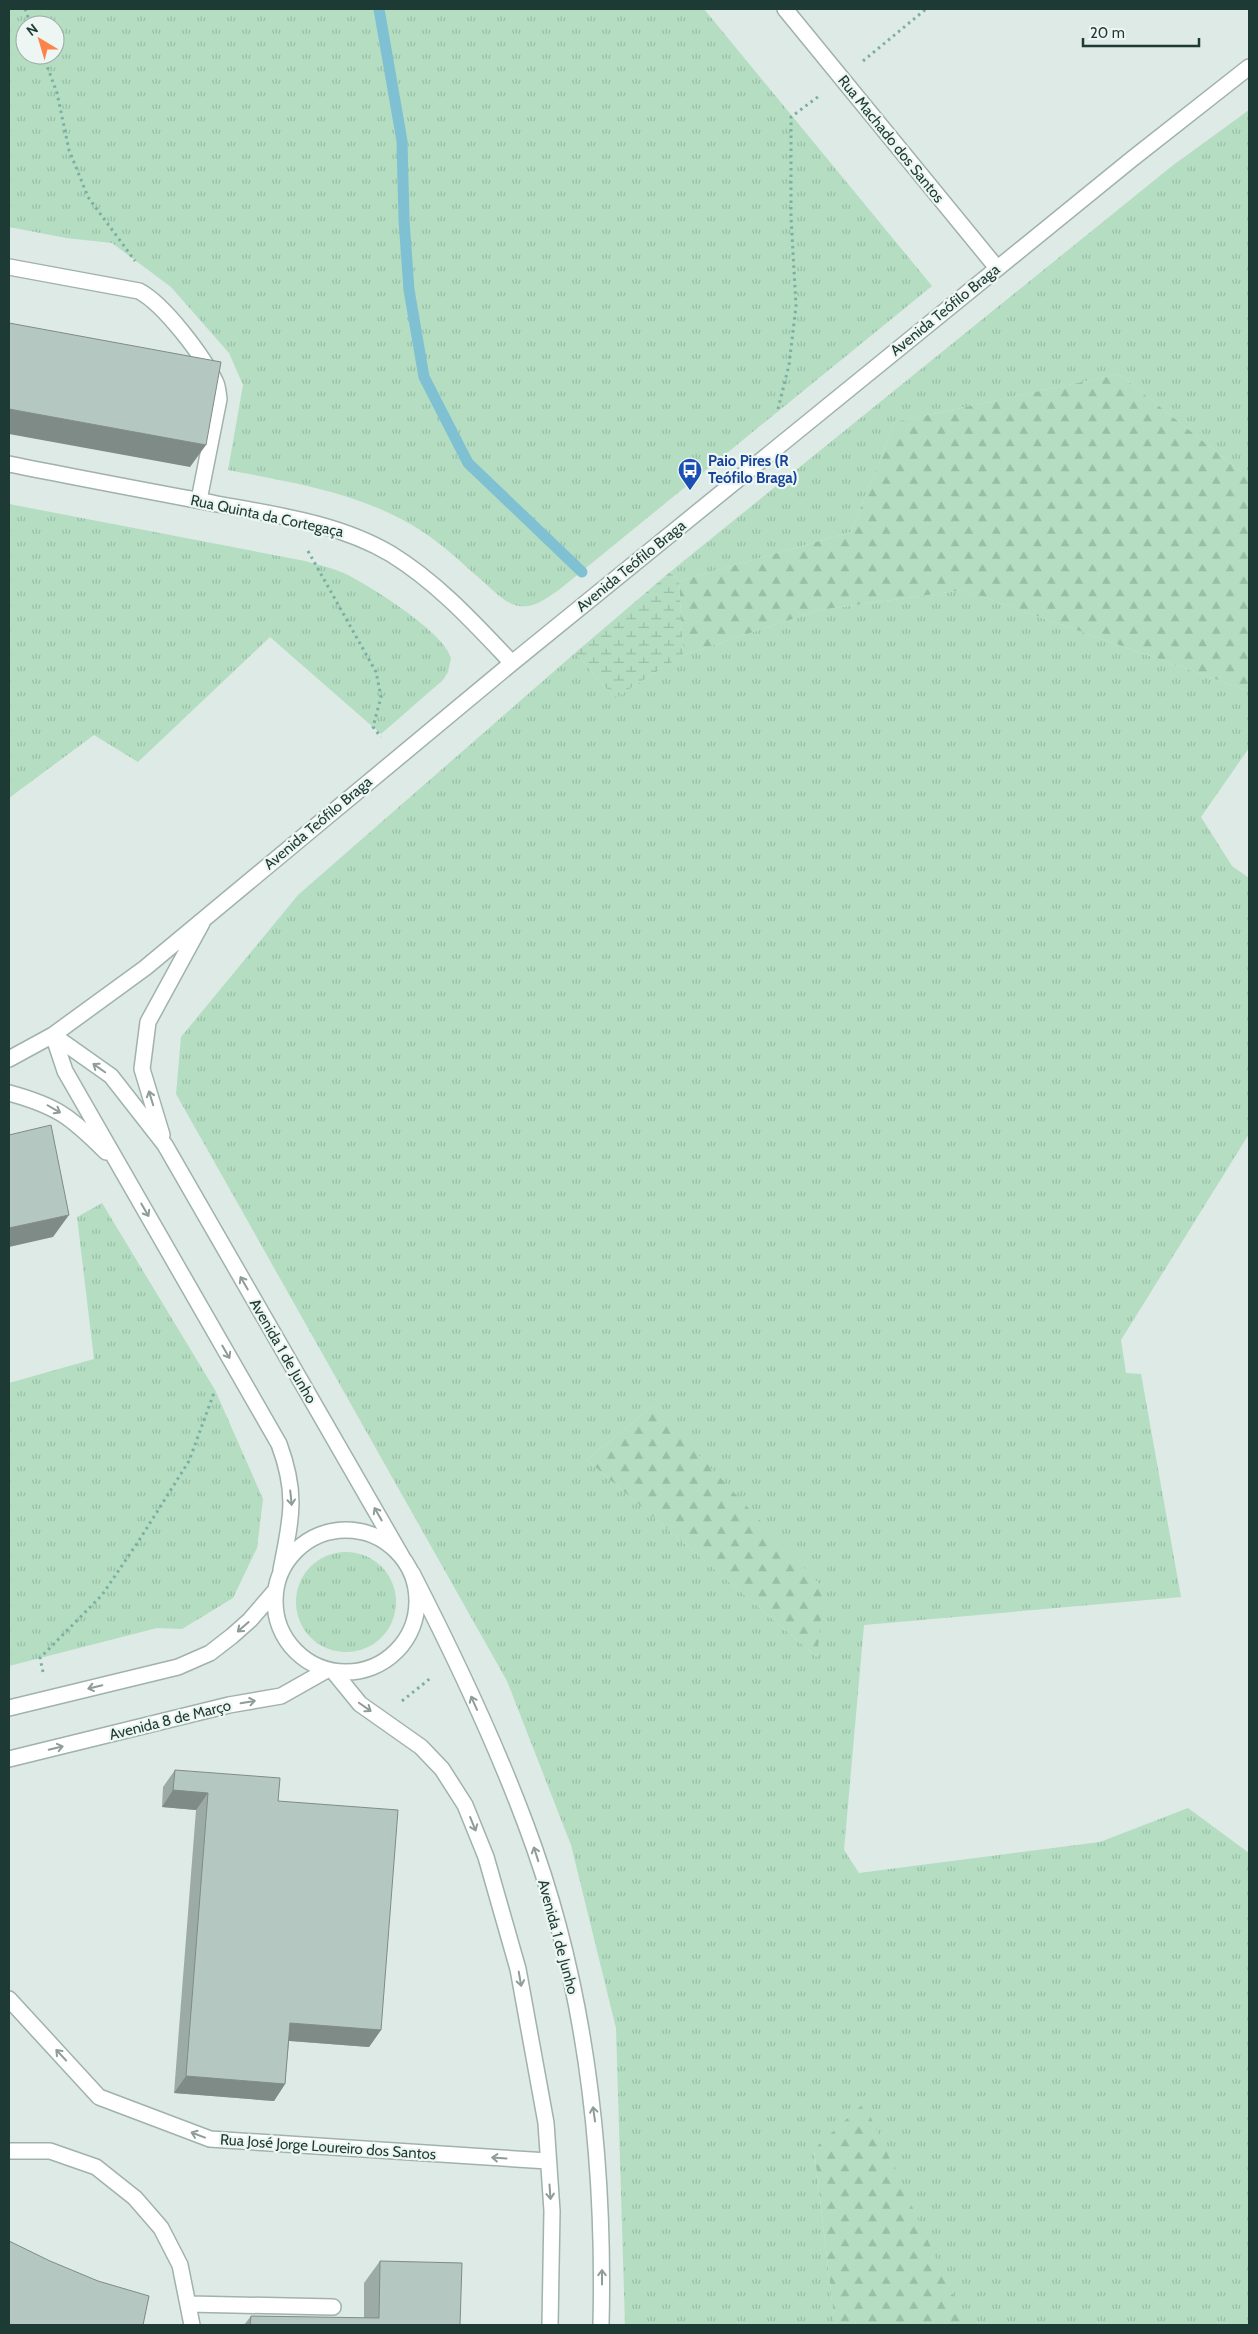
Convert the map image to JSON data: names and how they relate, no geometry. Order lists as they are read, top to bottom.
{
  "streets": {
    "street": [
      "Rua Machado dos Santos",
      "Avenida Teófilo Braga",
      "Rua Quinta da Cortegaça",
      "Avenida 1 de Junho",
      "Avenida 8 de Março",
      "Rua José Jorge Loureiro dos Santos"
    ]
  },
  "crossings": [
    ["Rua Machado dos Santos", "Avenida Teófilo Braga"],
    ["Avenida Teófilo Braga", "Rua Quinta da Cortegaça"],
    ["Avenida Teófilo Braga", "Avenida 1 de Junho"],
    ["Avenida 1 de Junho", "Avenida 8 de Março"]
  ],
  "one_way": ["Rua José Jorge Loureiro dos Santos"],
  "places": {
    "bus stop": ["Paio Pires (R Teófilo Braga)"]
  },
  "scale_bar": "20 m",
  "north": "top left"
}
